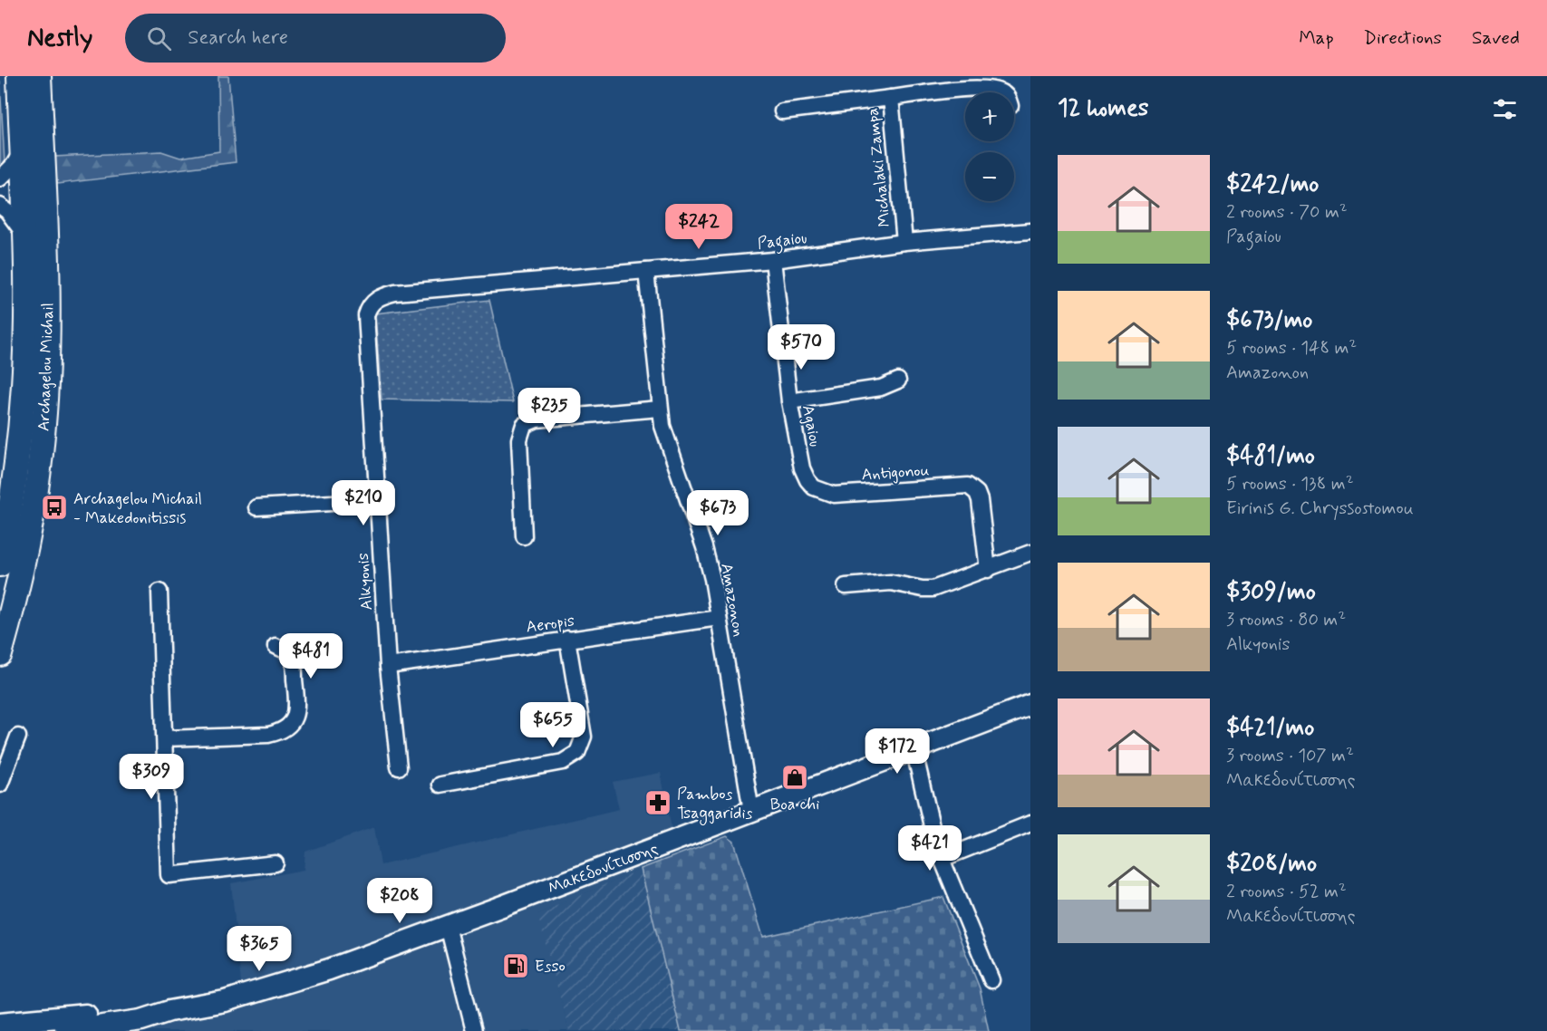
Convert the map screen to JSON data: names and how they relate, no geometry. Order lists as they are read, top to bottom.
{
  "streets": {
    "main road": ["Archagelou Michail", "Μακεδονίτισσης"],
    "street": [
      "Michalaki Zampa",
      "Pagaiou",
      "Agaiou",
      "Antigonou",
      "Alkyonis",
      "Amazonon",
      "Aeropis"
    ]
  },
  "crossings": [
    ["Michalaki Zampa", "Pagaiou"],
    ["Pagaiou", "Agaiou"],
    ["Pagaiou", "Alkyonis"],
    ["Pagaiou", "Amazonon"],
    ["Agaiou", "Antigonou"],
    ["Alkyonis", "Aeropis"],
    ["Amazonon", "Aeropis"],
    ["Amazonon", "Μακεδονίτισσης"]
  ],
  "places": {
    "bus stop": ["Archagelou Michail - Makedonitissis"],
    "shop": ["Boa chi"],
    "pharmacy": ["Pambos Tsaggaridis"],
    "fuel station": ["Esso"]
  },
  "page": {
    "header": "Nestly",
    "search": "Search here",
    "nav": ["Map", "Directions", "Saved"],
    "heading": "12 homes",
    "map_buttons": ["+", "−"],
    "list": [
      {
        "name": "$242/mo",
        "note": "2 rooms · 70 m² · Pagaiou"
      },
      {
        "name": "$673/mo",
        "note": "5 rooms · 148 m² · Amazonon"
      },
      {
        "name": "$481/mo",
        "note": "5 rooms · 138 m² · Eirinis G. Chryssostomou"
      },
      {
        "name": "$309/mo",
        "note": "3 rooms · 80 m² · Alkyonis"
      },
      {
        "name": "$421/mo",
        "note": "3 rooms · 107 m² · Μακεδονίτισσης"
      },
      {
        "name": "$208/mo",
        "note": "2 rooms · 52 m² · Μακεδονίτισσης"
      }
    ],
    "price": [
      "$242",
      "$570",
      "$235",
      "$210",
      "$673",
      "$481",
      "$655",
      "$172",
      "$309",
      "$421",
      "$208",
      "$365"
    ]
  }
}
